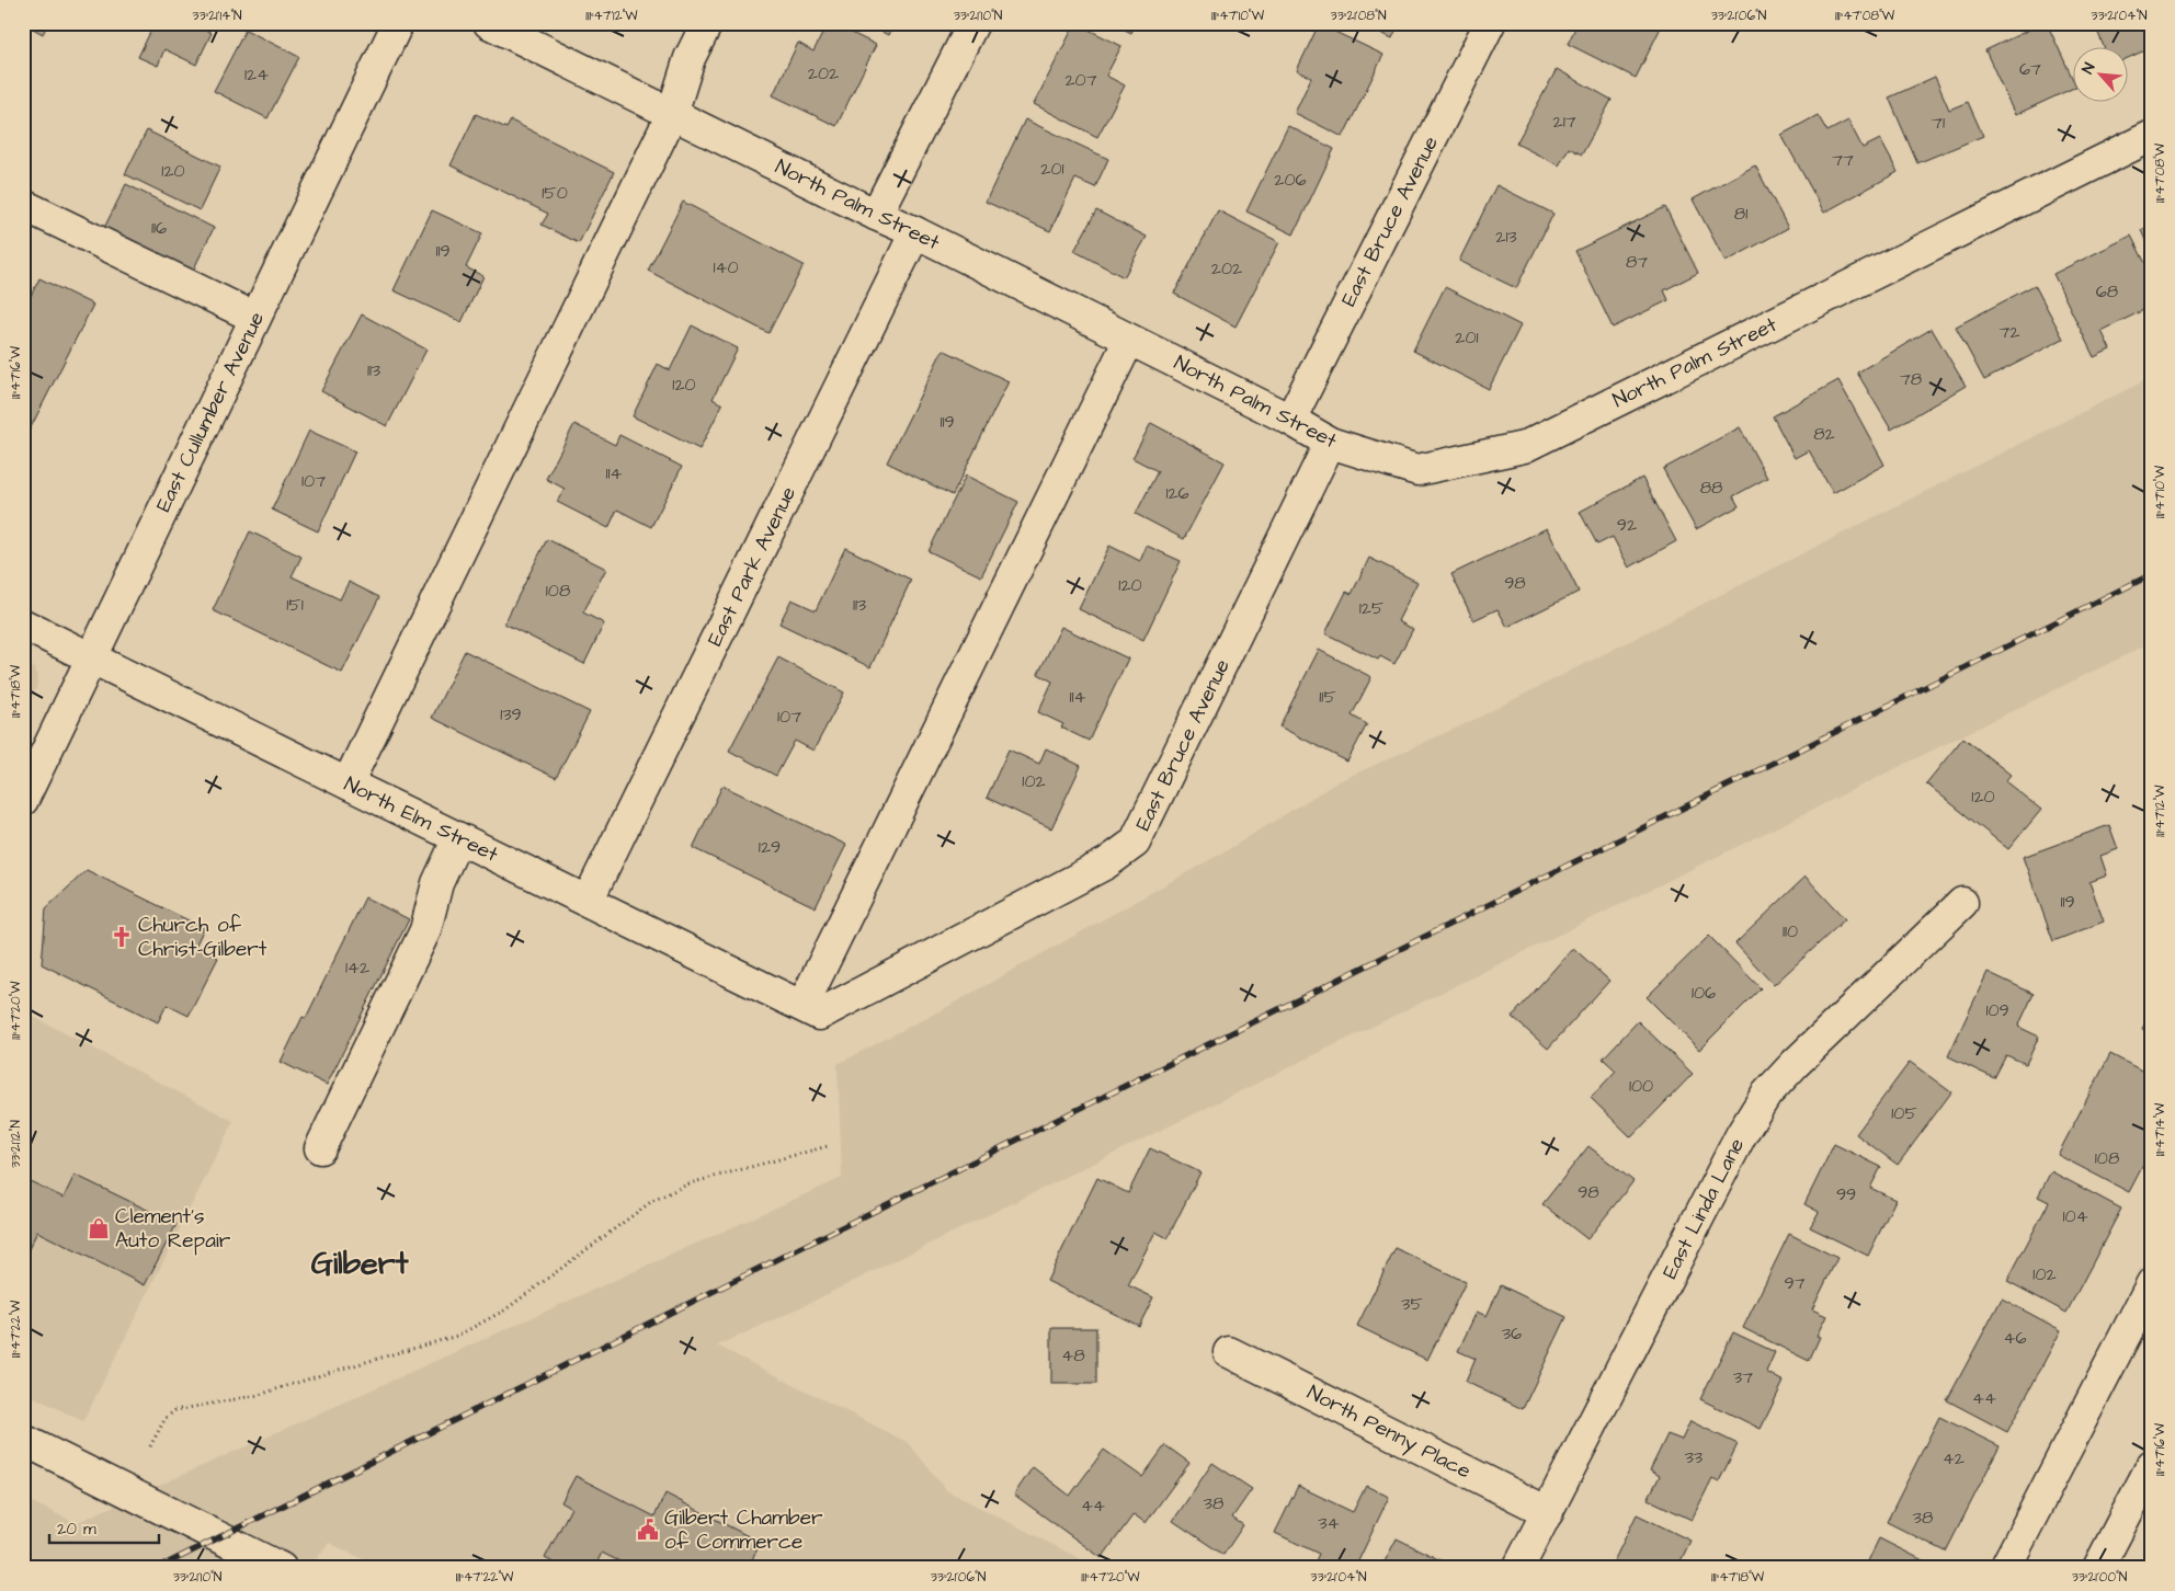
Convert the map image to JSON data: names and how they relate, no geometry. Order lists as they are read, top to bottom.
{
  "streets": {
    "street": [
      "North Palm Street",
      "East Bruce Avenue",
      "East Cullumber Avenue",
      "East Park Avenue",
      "North Elm Street",
      "East Linda Lane",
      "North Penny Place"
    ]
  },
  "crossings": [
    ["North Palm Street", "East Bruce Avenue"],
    ["North Palm Street", "East Park Avenue"],
    ["East Bruce Avenue", "North Elm Street"],
    ["East Cullumber Avenue", "North Elm Street"],
    ["East Park Avenue", "North Elm Street"],
    ["East Linda Lane", "North Penny Place"]
  ],
  "districts": ["Gilbert"],
  "places": {
    "church": ["Church of Christ-Gilbert"],
    "shop": ["Clement's Auto Repair"],
    "public building": ["Gilbert Chamber of Commerce"]
  },
  "house_numbers": [
    "67",
    "202",
    "124",
    "207",
    "217",
    "71",
    "77",
    "201",
    "120",
    "206",
    "150",
    "81",
    "116",
    "213",
    "119",
    "87",
    "140",
    "202",
    "68",
    "72",
    "201",
    "113",
    "78",
    "120",
    "119",
    "82",
    "114",
    "107",
    "88",
    "126",
    "92",
    "98",
    "120",
    "108",
    "151",
    "113",
    "125",
    "114",
    "115",
    "139",
    "107",
    "102",
    "120",
    "129",
    "119",
    "110",
    "142",
    "106",
    "109",
    "100",
    "105",
    "108",
    "98",
    "99",
    "104",
    "102",
    "97",
    "35",
    "36",
    "46",
    "48",
    "37",
    "44",
    "33",
    "42",
    "38",
    "44",
    "38",
    "34"
  ],
  "scale_bar": "20 m",
  "north": "top left",
  "coordinates": [
    "33°21'14\"N",
    "111°47'12\"W",
    "33°21'10\"N",
    "111°47'10\"W",
    "33°21'08\"N",
    "33°21'06\"N",
    "111°47'08\"W",
    "33°21'04\"N",
    "111°47'16\"W",
    "111°47'18\"W",
    "111°47'20\"W",
    "111°47'14\"W",
    "33°21'12\"N",
    "111°47'22\"W",
    "33°21'00\"N"
  ]
}
